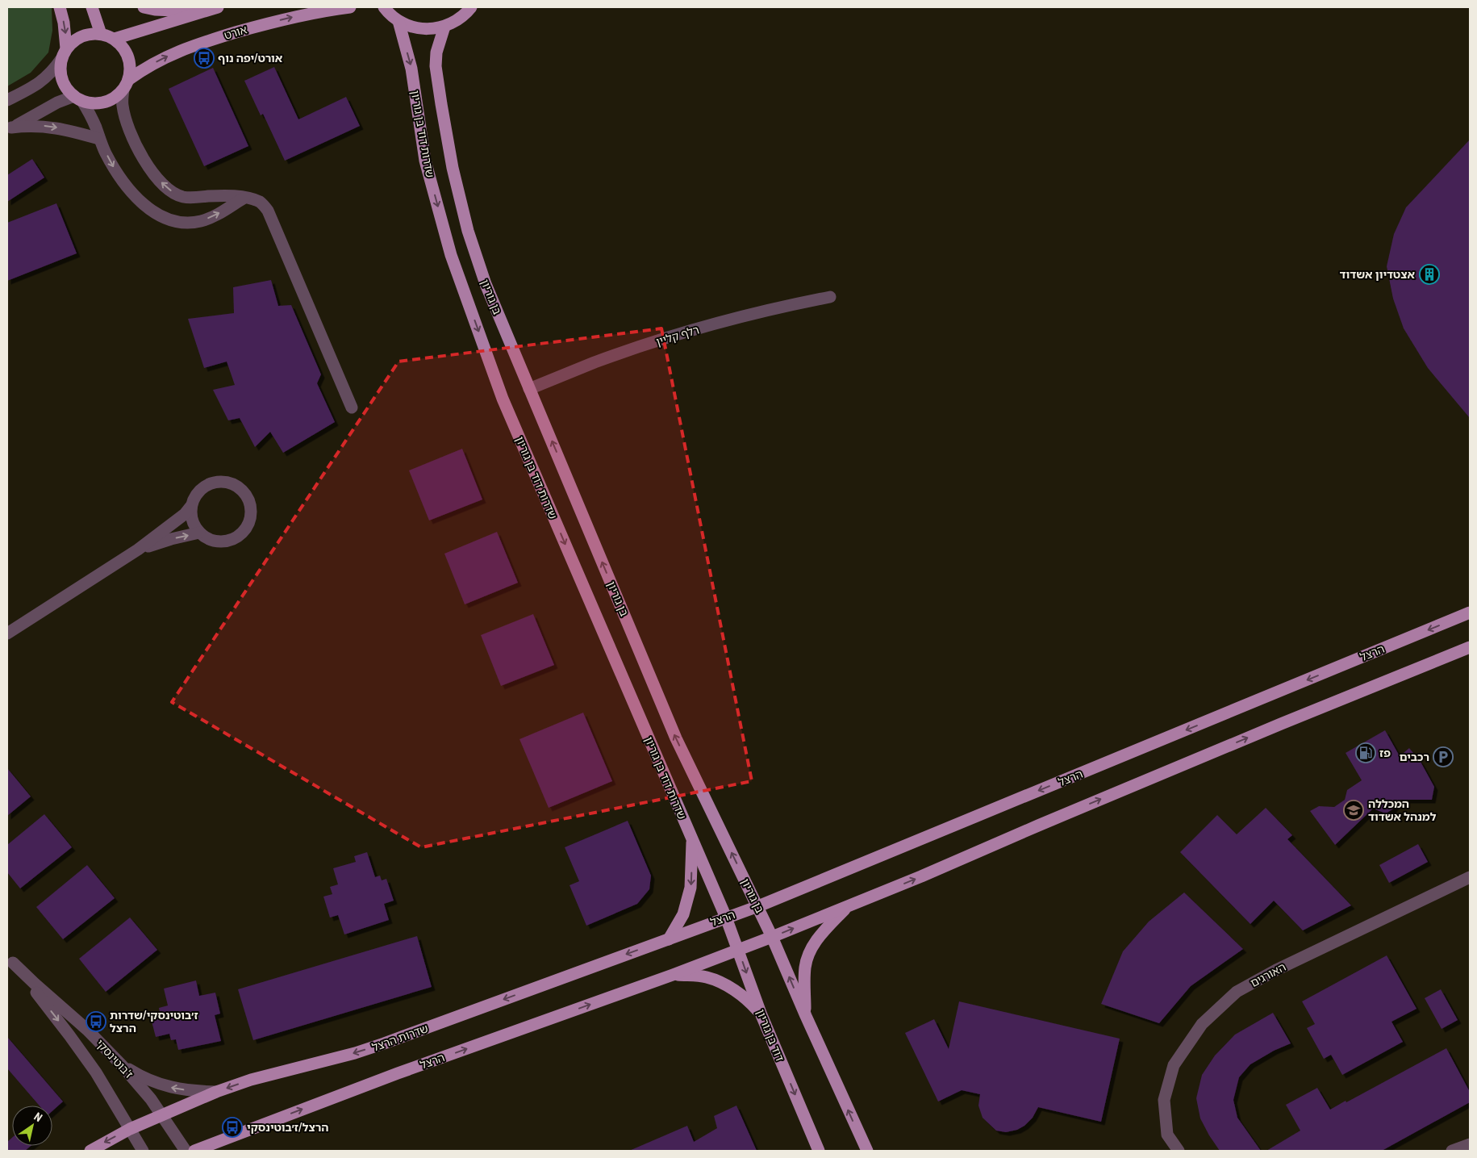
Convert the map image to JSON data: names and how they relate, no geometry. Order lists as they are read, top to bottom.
{
  "streets": {
    "main road": [
      "אורט",
      "שדרות דוד בן גוריון",
      "בן גוריון",
      "הרצל",
      "דוד בן גוריון",
      "שדרות הרצל"
    ],
    "street": ["רלף קליין", "האורגים", "ז'בוטינסקי"]
  },
  "crossings": [
    ["שדרות דוד בן גוריון", "הרצל"],
    ["שדרות דוד בן גוריון", "דוד בן גוריון"],
    ["בן גוריון", "רלף קליין"],
    ["בן גוריון", "הרצל"],
    ["הרצל", "דוד בן גוריון"],
    ["הרצל", "שדרות הרצל"],
    ["שדרות הרצל", "ז'בוטינסקי"]
  ],
  "one_way": [
    "שדרות דוד בן גוריון",
    "בן גוריון",
    "דוד בן גוריון",
    "שדרות הרצל"
  ],
  "places": {
    "bus stop": ["אורט/יפה נוף", "ז׳בוטינסקי/שדרות הרצל", "הרצל/ז׳בוטינסקי"],
    "building": ["אצטדיון אשדוד"],
    "fuel station": ["פז"],
    "parking": ["רכבים"],
    "school or university": ["המכללה למנהל אשדוד"]
  },
  "north": "top right"
}
